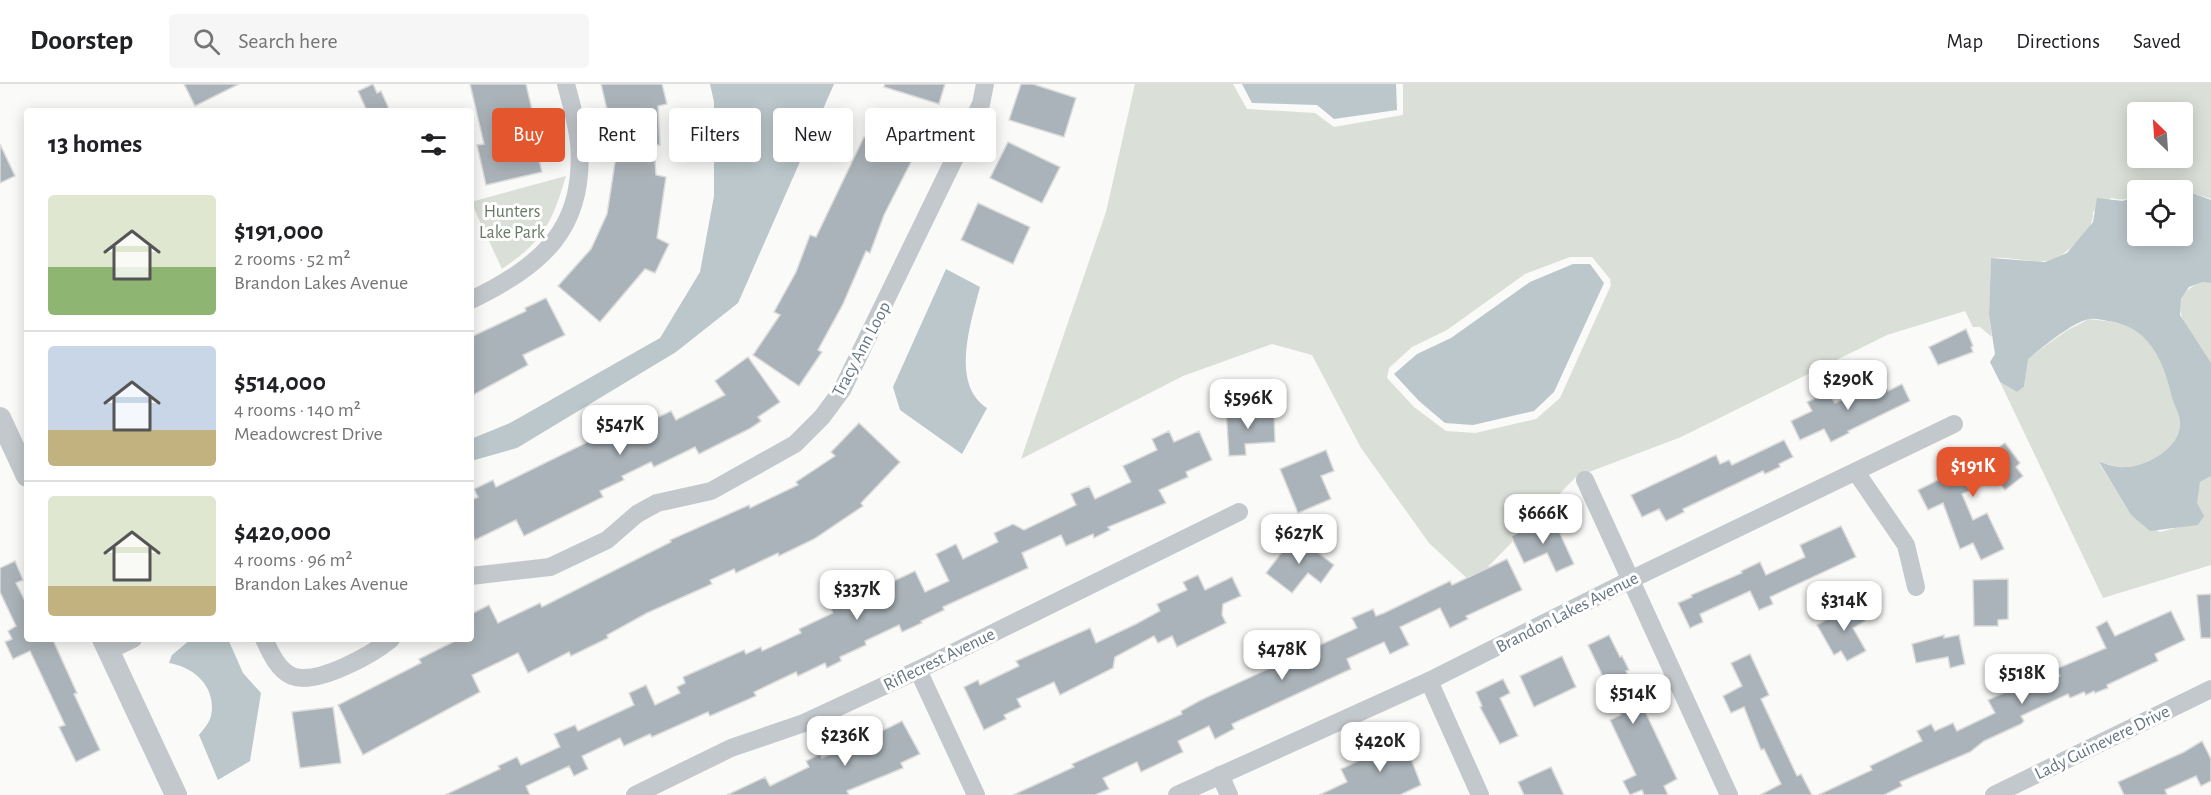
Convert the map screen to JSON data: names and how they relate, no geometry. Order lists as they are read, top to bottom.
{
  "streets": {
    "street": [
      "Tracy Ann Loop",
      "Brandon Lakes Avenue",
      "Riflecrest Avenue",
      "Lady Guinevere Drive"
    ]
  },
  "parks": ["Hunters Lake Park"],
  "north": "top left",
  "page": {
    "header": "Doorstep",
    "search": "Search here",
    "nav": ["Map", "Directions", "Saved"],
    "chip": [
      "Buy",
      "Rent",
      "Filters",
      "New",
      "Apartment"
    ],
    "heading": "13 homes",
    "list": [
      {
        "name": "$191,000",
        "note": "2 rooms · 52 m² · Brandon Lakes Avenue"
      },
      {
        "name": "$514,000",
        "note": "4 rooms · 140 m² · Meadowcrest Drive"
      },
      {
        "name": "$420,000",
        "note": "4 rooms · 96 m² · Brandon Lakes Avenue"
      }
    ],
    "price": [
      "$290K",
      "$596K",
      "$547K",
      "$191K",
      "$666K",
      "$627K",
      "$337K",
      "$314K",
      "$478K",
      "$518K",
      "$514K",
      "$236K",
      "$420K"
    ]
  }
}
